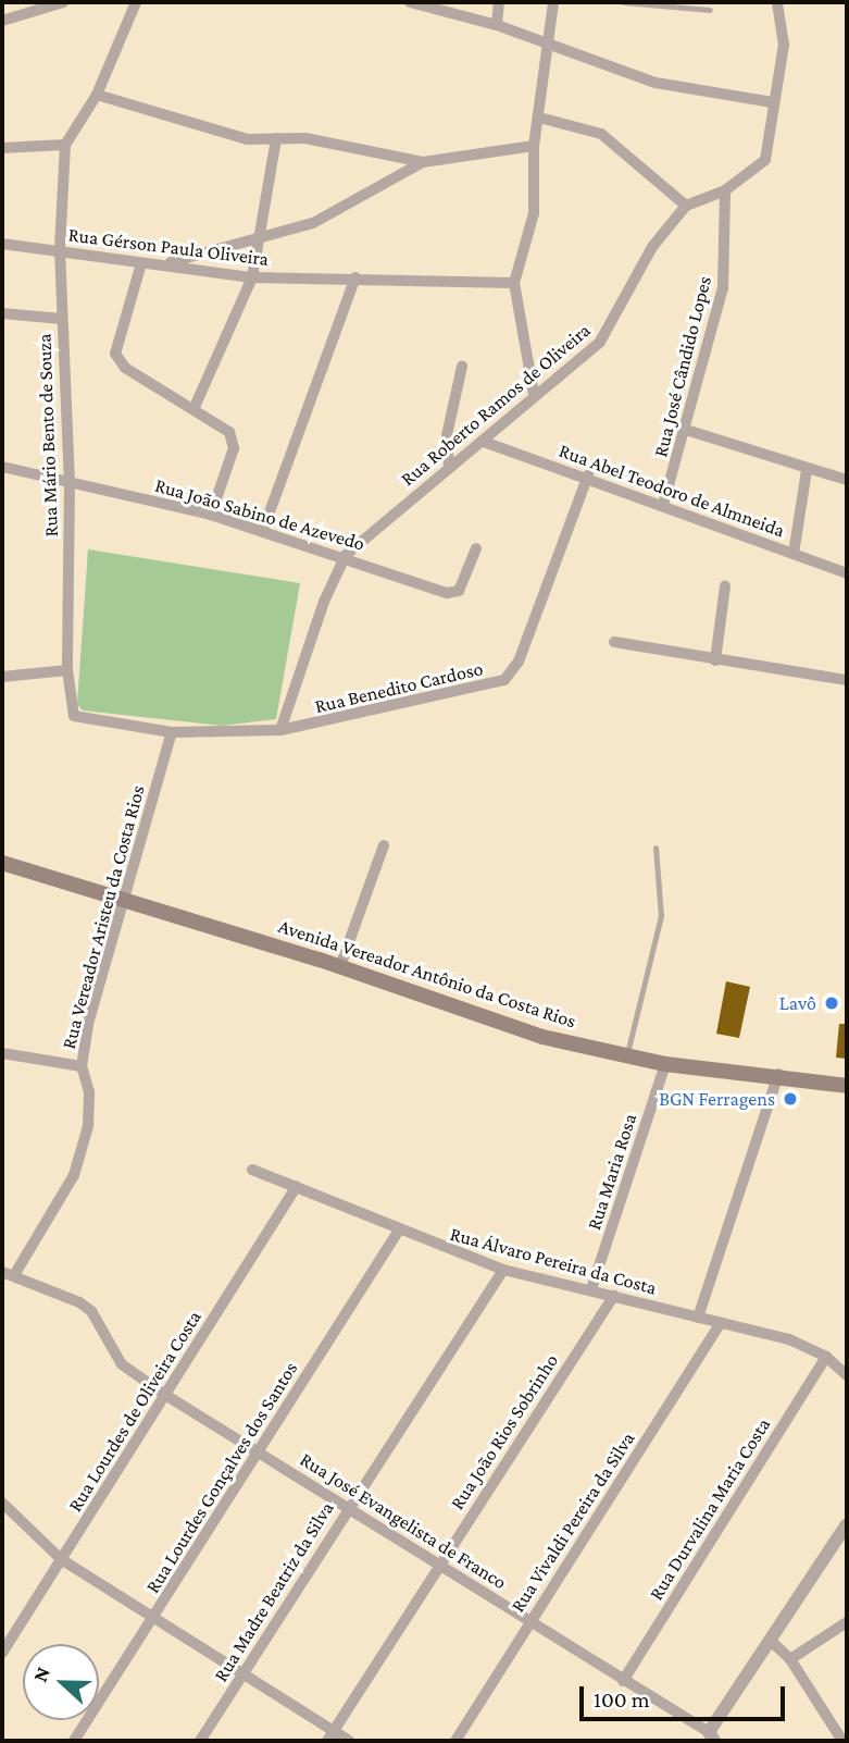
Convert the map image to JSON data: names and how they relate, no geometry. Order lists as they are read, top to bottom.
{
  "streets": {
    "main road": ["Avenida Vereador Antônio da Costa Rios"],
    "street": [
      "Rua Gérson Paula Oliveira",
      "Rua José Cândido Lopes",
      "Rua Roberto Ramos de Oliveira",
      "Rua Mário Bento de Souza",
      "Rua Abel Teodoro de Almneida",
      "Rua João Sabino de Azevedo",
      "Rua Benedito Cardoso",
      "Rua Vereador Aristeu da Costa Rios",
      "Rua Maria Rosa",
      "Rua Álvaro Pereira da Costa",
      "Rua Lourdes de Oliveira Costa",
      "Rua João Rios Sobrinho",
      "Rua Lourdes Gonçalves dos Santos",
      "Rua Durvalina Maria Costa",
      "Rua José Evangelista de Franco",
      "Rua Vivaldi Pereira da Silva",
      "Rua Madre Beatriz da Silva"
    ]
  },
  "crossings": [
    ["Rua Gérson Paula Oliveira", "Rua Mário Bento de Souza"],
    ["Rua José Cândido Lopes", "Rua Roberto Ramos de Oliveira"],
    ["Rua José Cândido Lopes", "Rua Abel Teodoro de Almneida"],
    ["Rua Roberto Ramos de Oliveira", "Rua Abel Teodoro de Almneida"],
    ["Rua Roberto Ramos de Oliveira", "Rua João Sabino de Azevedo"],
    ["Rua Roberto Ramos de Oliveira", "Rua Benedito Cardoso"],
    ["Rua Mário Bento de Souza", "Rua João Sabino de Azevedo"],
    ["Rua Mário Bento de Souza", "Rua Benedito Cardoso"],
    ["Rua Abel Teodoro de Almneida", "Rua Benedito Cardoso"],
    ["Rua Benedito Cardoso", "Rua Vereador Aristeu da Costa Rios"],
    ["Rua Vereador Aristeu da Costa Rios", "Avenida Vereador Antônio da Costa Rios"],
    ["Rua Vereador Aristeu da Costa Rios", "Rua José Evangelista de Franco"],
    ["Avenida Vereador Antônio da Costa Rios", "Rua Maria Rosa"],
    ["Rua Maria Rosa", "Rua Álvaro Pereira da Costa"],
    ["Rua Álvaro Pereira da Costa", "Rua Lourdes de Oliveira Costa"],
    ["Rua Álvaro Pereira da Costa", "Rua João Rios Sobrinho"],
    ["Rua Álvaro Pereira da Costa", "Rua Lourdes Gonçalves dos Santos"],
    ["Rua Álvaro Pereira da Costa", "Rua Durvalina Maria Costa"],
    ["Rua Álvaro Pereira da Costa", "Rua Vivaldi Pereira da Silva"],
    ["Rua Álvaro Pereira da Costa", "Rua Madre Beatriz da Silva"],
    ["Rua Lourdes de Oliveira Costa", "Rua José Evangelista de Franco"],
    ["Rua João Rios Sobrinho", "Rua José Evangelista de Franco"],
    ["Rua Lourdes Gonçalves dos Santos", "Rua José Evangelista de Franco"],
    ["Rua Durvalina Maria Costa", "Rua José Evangelista de Franco"],
    ["Rua José Evangelista de Franco", "Rua Vivaldi Pereira da Silva"],
    ["Rua José Evangelista de Franco", "Rua Madre Beatriz da Silva"]
  ],
  "places": ["Lavô", "BGN Ferragens"],
  "scale_bar": "100 m",
  "north": "left"
}
